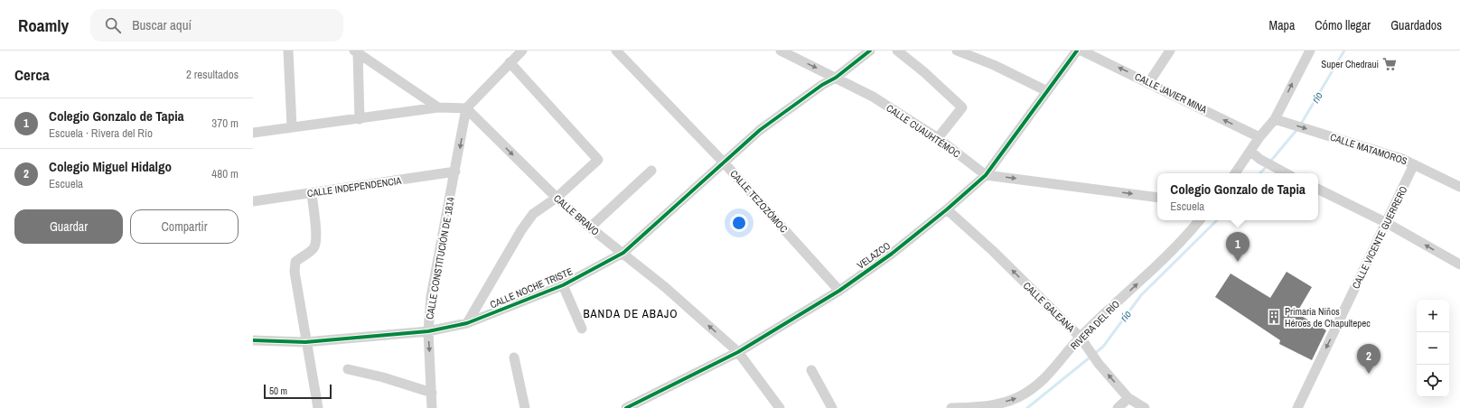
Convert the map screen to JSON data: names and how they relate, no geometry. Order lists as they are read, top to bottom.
{
  "streets": {
    "street": [
      "CALLE JAVIER MINA",
      "CALLE CUAUHTÉMOC",
      "CALLE MATAMOROS",
      "CALLE INDEPENDENCIA",
      "CALLE TEZOZÓMOC",
      "CALLE BRAVO",
      "CALLE VICENTE GUERRERO",
      "VELAZCO",
      "CALLE CONSTITUCIÓN DE 1814",
      "CALLE NOCHE TRISTE",
      "CALLE GALEANA",
      "RIVERA DEL RÍO"
    ]
  },
  "crossings": [
    ["CALLE CUAUHTÉMOC", "VELAZCO"],
    ["CALLE CUAUHTÉMOC", "CALLE NOCHE TRISTE"],
    ["CALLE MATAMOROS", "CALLE VICENTE GUERRERO"],
    ["CALLE INDEPENDENCIA", "CALLE CONSTITUCIÓN DE 1814"],
    ["CALLE TEZOZÓMOC", "VELAZCO"],
    ["CALLE TEZOZÓMOC", "CALLE NOCHE TRISTE"],
    ["CALLE BRAVO", "VELAZCO"],
    ["CALLE BRAVO", "CALLE CONSTITUCIÓN DE 1814"],
    ["CALLE BRAVO", "CALLE NOCHE TRISTE"],
    ["VELAZCO", "CALLE GALEANA"],
    ["CALLE CONSTITUCIÓN DE 1814", "CALLE NOCHE TRISTE"],
    ["CALLE GALEANA", "RIVERA DEL RÍO"]
  ],
  "one_way": [
    "CALLE JAVIER MINA",
    "CALLE CUAUHTÉMOC",
    "CALLE VICENTE GUERRERO",
    "CALLE CONSTITUCIÓN DE 1814",
    "CALLE GALEANA",
    "RIVERA DEL RÍO"
  ],
  "districts": ["BANDA DE ABAJO"],
  "water": ["río"],
  "places": {
    "supermarket": ["Super Chedraui"],
    "building": ["Primaria Niños Héroes de Chapultepec"]
  },
  "scale_bar": "50 m",
  "page": {
    "header": "Roamly",
    "search": "Buscar aquí",
    "nav": ["Mapa", "Cómo llegar", "Guardados"],
    "heading": ["Cerca", "2 resultados"],
    "list": [
      {
        "mark": "1",
        "name": "Colegio Gonzalo de Tapia",
        "note": "Escuela · Rivera del Río",
        "value": "370 m"
      },
      {
        "mark": "2",
        "name": "Colegio Miguel Hidalgo",
        "note": "Escuela",
        "value": "480 m"
      }
    ],
    "popup": ["Colegio Gonzalo de Tapia", "Escuela"],
    "buttons": ["Guardar", "Compartir"],
    "pins": ["1", "2"],
    "map_buttons": ["+", "−"],
    "scale": "50 m"
  }
}
